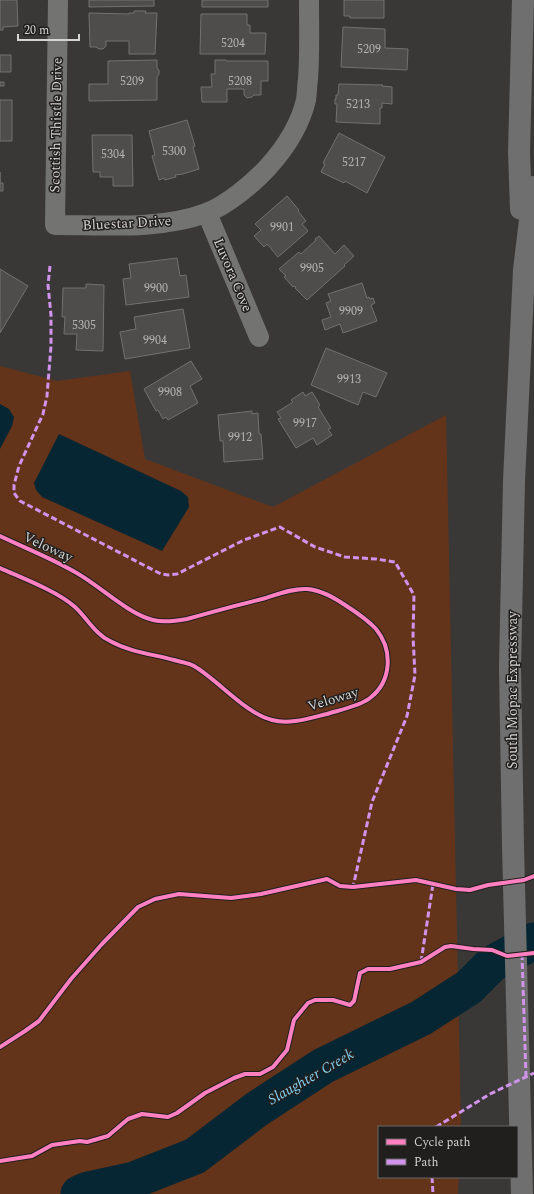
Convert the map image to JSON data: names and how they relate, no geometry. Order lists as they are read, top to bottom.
{
  "streets": {
    "highway": ["South Mopac Expressway"],
    "street": ["Scottish Thistle Drive", "Bluestar Drive", "Luvora Cove"],
    "cycle path": ["Veloway"]
  },
  "crossings": [
    ["Scottish Thistle Drive", "Bluestar Drive"],
    ["Bluestar Drive", "Luvora Cove"]
  ],
  "water": ["Slaughter Creek"],
  "house_numbers": [
    "5204",
    "5209",
    "5209",
    "5208",
    "5213",
    "5300",
    "5304",
    "5217",
    "9901",
    "9905",
    "9900",
    "9909",
    "5305",
    "9904",
    "9913",
    "9908",
    "9917",
    "9912"
  ],
  "legend": ["Cycle path", "Path"],
  "scale_bar": "20 m"
}
